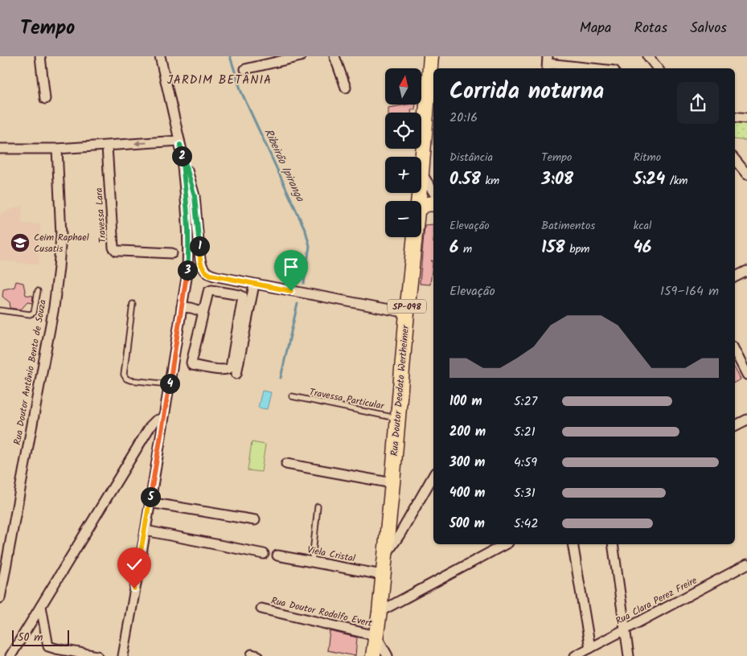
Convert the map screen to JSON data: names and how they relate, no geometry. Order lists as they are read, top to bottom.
{
  "streets": {
    "main road": ["SP-098", "Rua Doutor Deodato Wertheimer"],
    "street": [
      "Travessa Lara",
      "Rua Doutor Antônio Bento de Souza",
      "Viela Cristal",
      "Rua Clara Perez Freire",
      "Rua Doutor Rodolfo Evert"
    ],
    "lane": ["Travessa Particular"]
  },
  "crossings": [
    ["SP-098", "Rua Doutor Deodato Wertheimer"],
    ["SP-098", "Viela Cristal"],
    ["SP-098", "Rua Doutor Rodolfo Evert"],
    ["Rua Doutor Deodato Wertheimer", "Travessa Particular"]
  ],
  "districts": ["JARDIM BETÂNIA"],
  "water": ["Ribeirão Ipiranga"],
  "places": {
    "school or university": ["Ceim Raphael Cusatis"]
  },
  "scale_bar": "50 m",
  "north": "top",
  "page": {
    "header": "Tempo",
    "nav": ["Mapa", "Rotas", "Salvos"],
    "map_buttons": ["+", "−"],
    "heading": ["Corrida noturna", "20:16"],
    "stats": [
      ["Distância", "0.58 km"],
      ["Tempo", "3:08"],
      ["Ritmo", "5:24 /km"],
      ["Elevação", "6 m"],
      ["Batimentos", "158 bpm"],
      ["kcal", "46"]
    ],
    "pins": [
      "2",
      "1",
      "3",
      "4",
      "5"
    ],
    "chart": ["Elevação", "159–164 m"],
    "list": [
      {
        "name": "100 m",
        "note": "5:27"
      },
      {
        "name": "200 m",
        "note": "5:21"
      },
      {
        "name": "300 m",
        "note": "4:59"
      },
      {
        "name": "400 m",
        "note": "5:31"
      },
      {
        "name": "500 m",
        "note": "5:42"
      }
    ],
    "scale": "50 m"
  }
}
